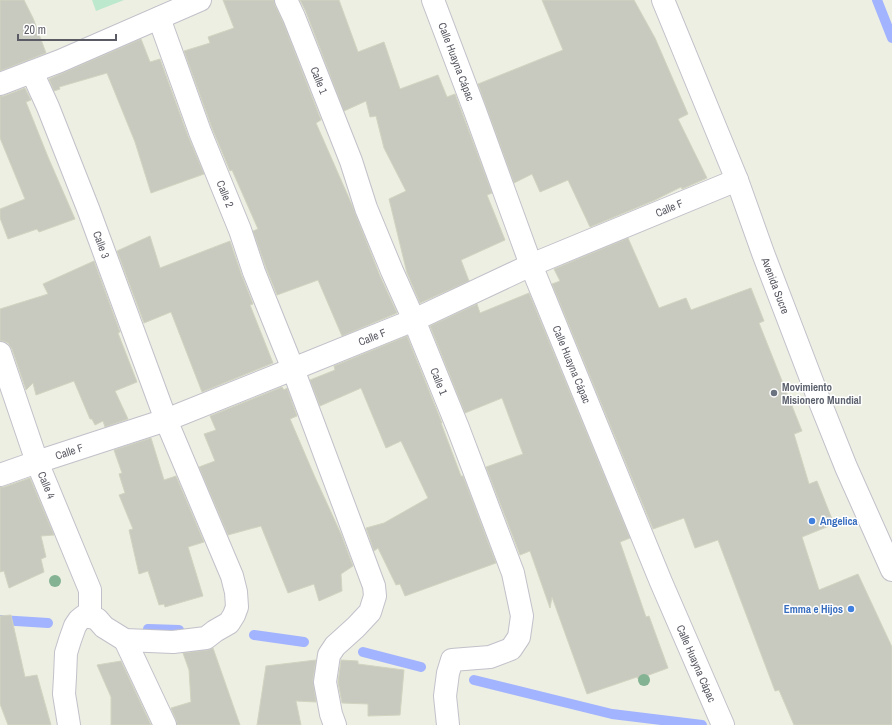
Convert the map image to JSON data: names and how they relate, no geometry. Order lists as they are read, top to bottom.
{
  "streets": {
    "street": [
      "Calle Huayna Cápac",
      "Calle 1",
      "Calle 2",
      "Calle F",
      "Calle 3",
      "Avenida Sucre",
      "Calle 4"
    ]
  },
  "crossings": [
    ["Calle Huayna Cápac", "Calle F"],
    ["Calle 1", "Calle F"],
    ["Calle 2", "Calle F"],
    ["Calle F", "Calle 3"],
    ["Calle F", "Avenida Sucre"],
    ["Calle F", "Calle 4"]
  ],
  "places": ["Movimiento Misionero Mundial", "Angelica", "Emma e Hijos"],
  "scale_bar": "20 m"
}
